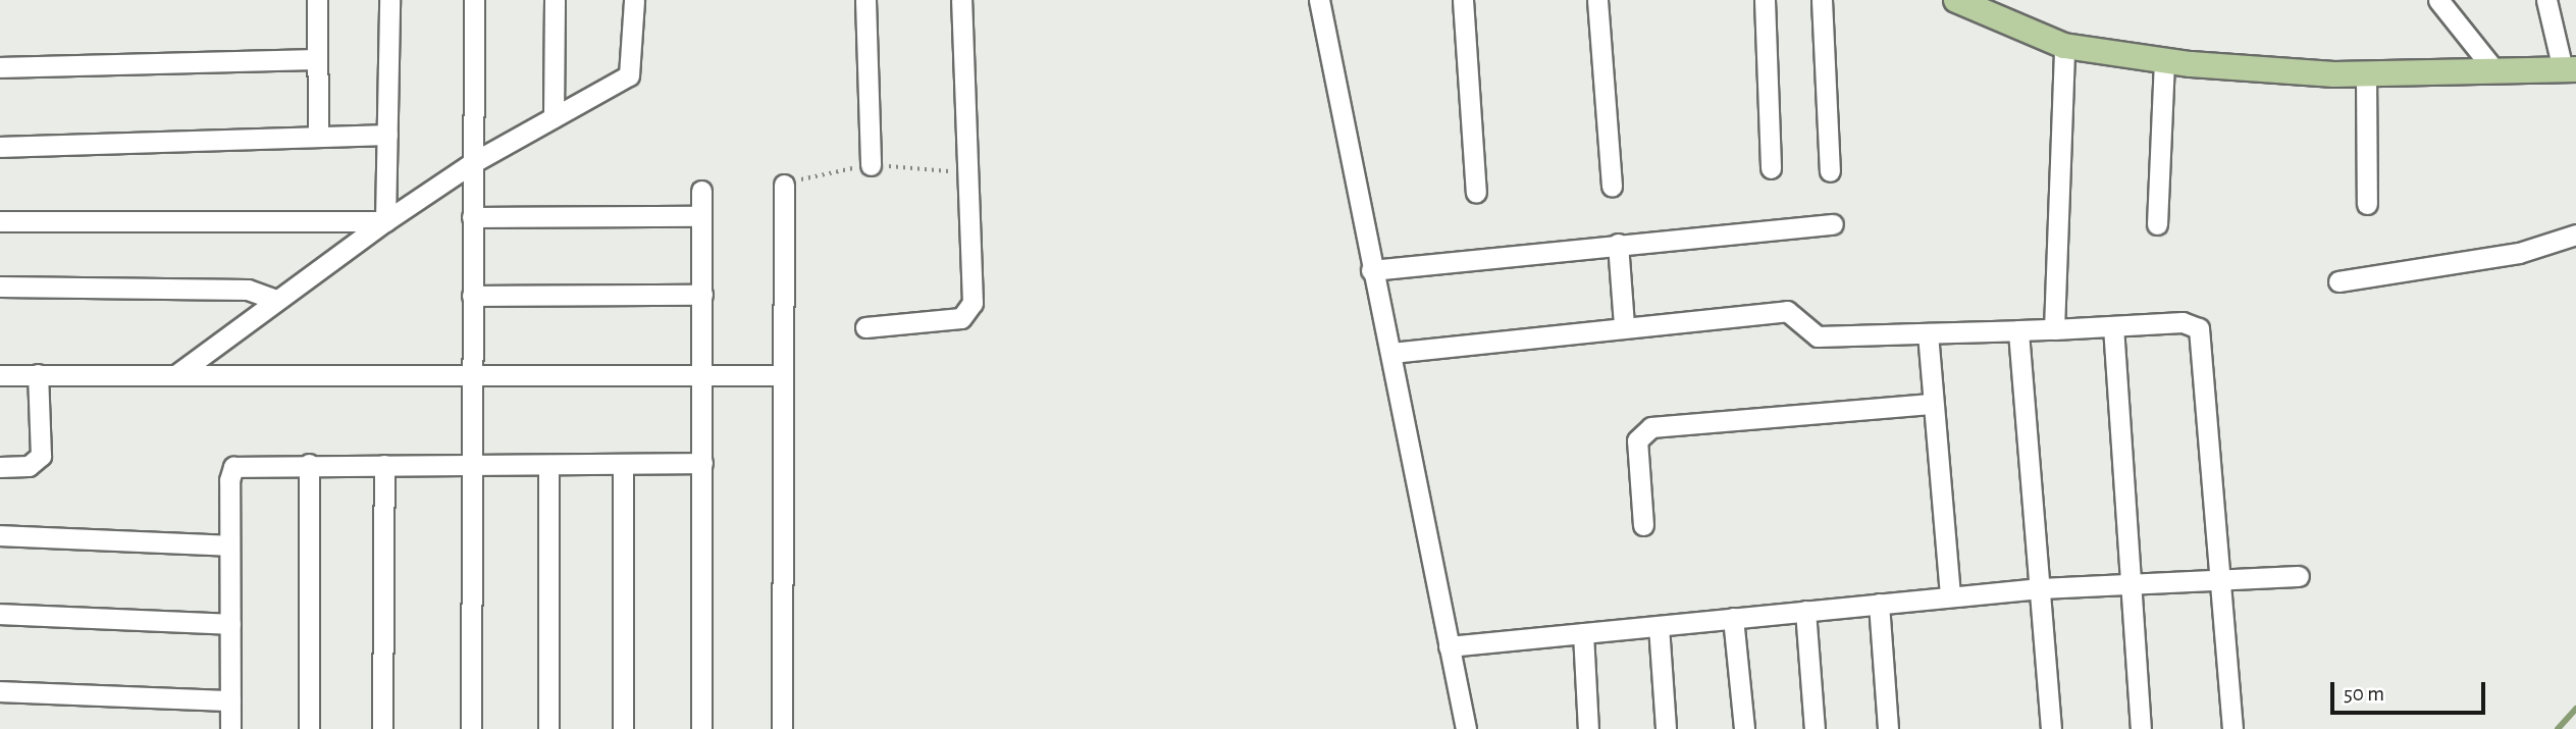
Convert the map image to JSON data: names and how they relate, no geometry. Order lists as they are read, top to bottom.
{
  "scale_bar": "50 m"
}
